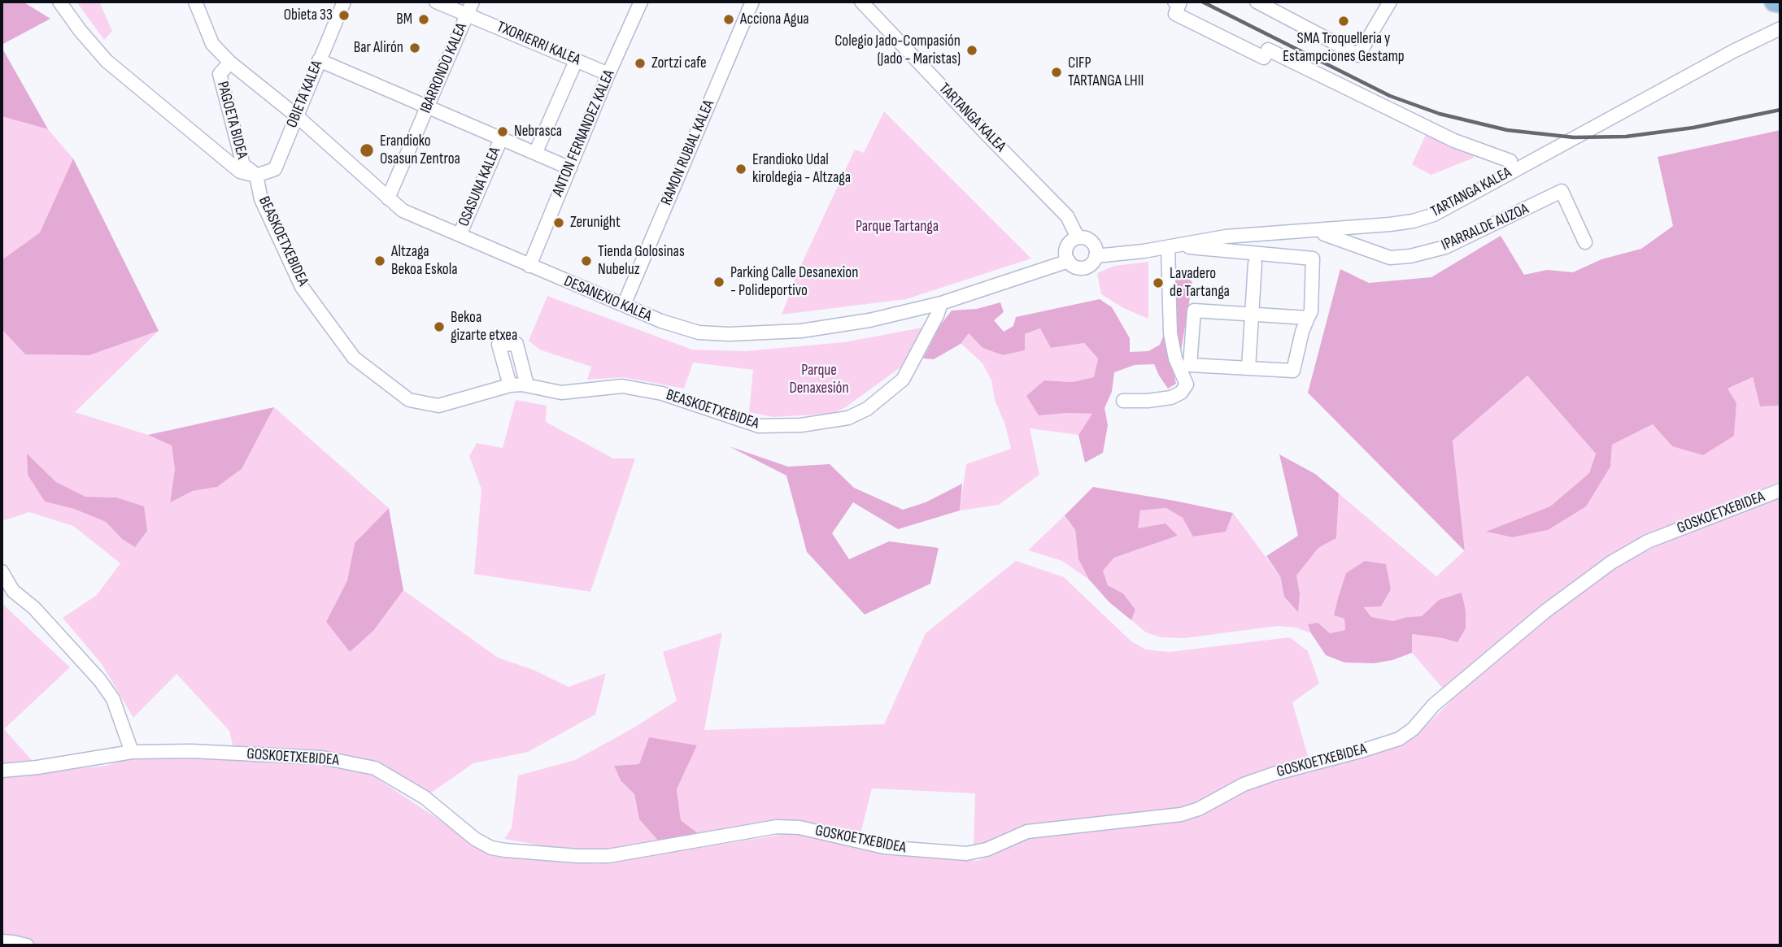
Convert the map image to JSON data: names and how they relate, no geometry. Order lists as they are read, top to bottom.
{
  "streets": {
    "street": [
      "TXORIERRI KALEA",
      "IBARRONDO KALEA",
      "OBIETA KALEA",
      "TARTANGA KALEA",
      "PAGOETA BIDEA",
      "ANTON FERNANDEZ KALEA",
      "RAMON RUBIAL KALEA",
      "OSASUNA KALEA",
      "IPARRALDE AUZOA",
      "BEASKOETXEBIDEA",
      "DESANEXIO KALEA",
      "GOSKOETXEBIDEA"
    ]
  },
  "crossings": [
    ["TXORIERRI KALEA", "IBARRONDO KALEA"],
    ["TXORIERRI KALEA", "ANTON FERNANDEZ KALEA"],
    ["IBARRONDO KALEA", "DESANEXIO KALEA"],
    ["OBIETA KALEA", "PAGOETA BIDEA"],
    ["OBIETA KALEA", "BEASKOETXEBIDEA"],
    ["OBIETA KALEA", "DESANEXIO KALEA"],
    ["TARTANGA KALEA", "IPARRALDE AUZOA"],
    ["TARTANGA KALEA", "DESANEXIO KALEA"],
    ["PAGOETA BIDEA", "BEASKOETXEBIDEA"],
    ["PAGOETA BIDEA", "DESANEXIO KALEA"],
    ["ANTON FERNANDEZ KALEA", "DESANEXIO KALEA"],
    ["RAMON RUBIAL KALEA", "DESANEXIO KALEA"],
    ["OSASUNA KALEA", "DESANEXIO KALEA"],
    ["BEASKOETXEBIDEA", "DESANEXIO KALEA"]
  ],
  "parks": ["Parque Tartanga", "Parque Denaxesión"],
  "places": [
    "Obieta 33",
    "BM",
    "Acciona Agua",
    "SMA Troquelleria y Estampciones Gestamp",
    "Bar Alirón",
    "Colegio Jado-Compasión (Jado - Maristas)",
    "Zortzi cafe",
    "CIFP TARTANGA LHII",
    "Nebrasca",
    "Erandioko Osasun Zentroa",
    "Erandioko Udal kiroldegia - Altzaga",
    "Zerunight",
    "Altzaga Bekoa Eskola",
    "Tienda Golosinas Nubeluz",
    "Parking Calle Desanexion - Polideportivo",
    "Lavadero de Tartanga",
    "Bekoa gizarte etxea"
  ]
}
